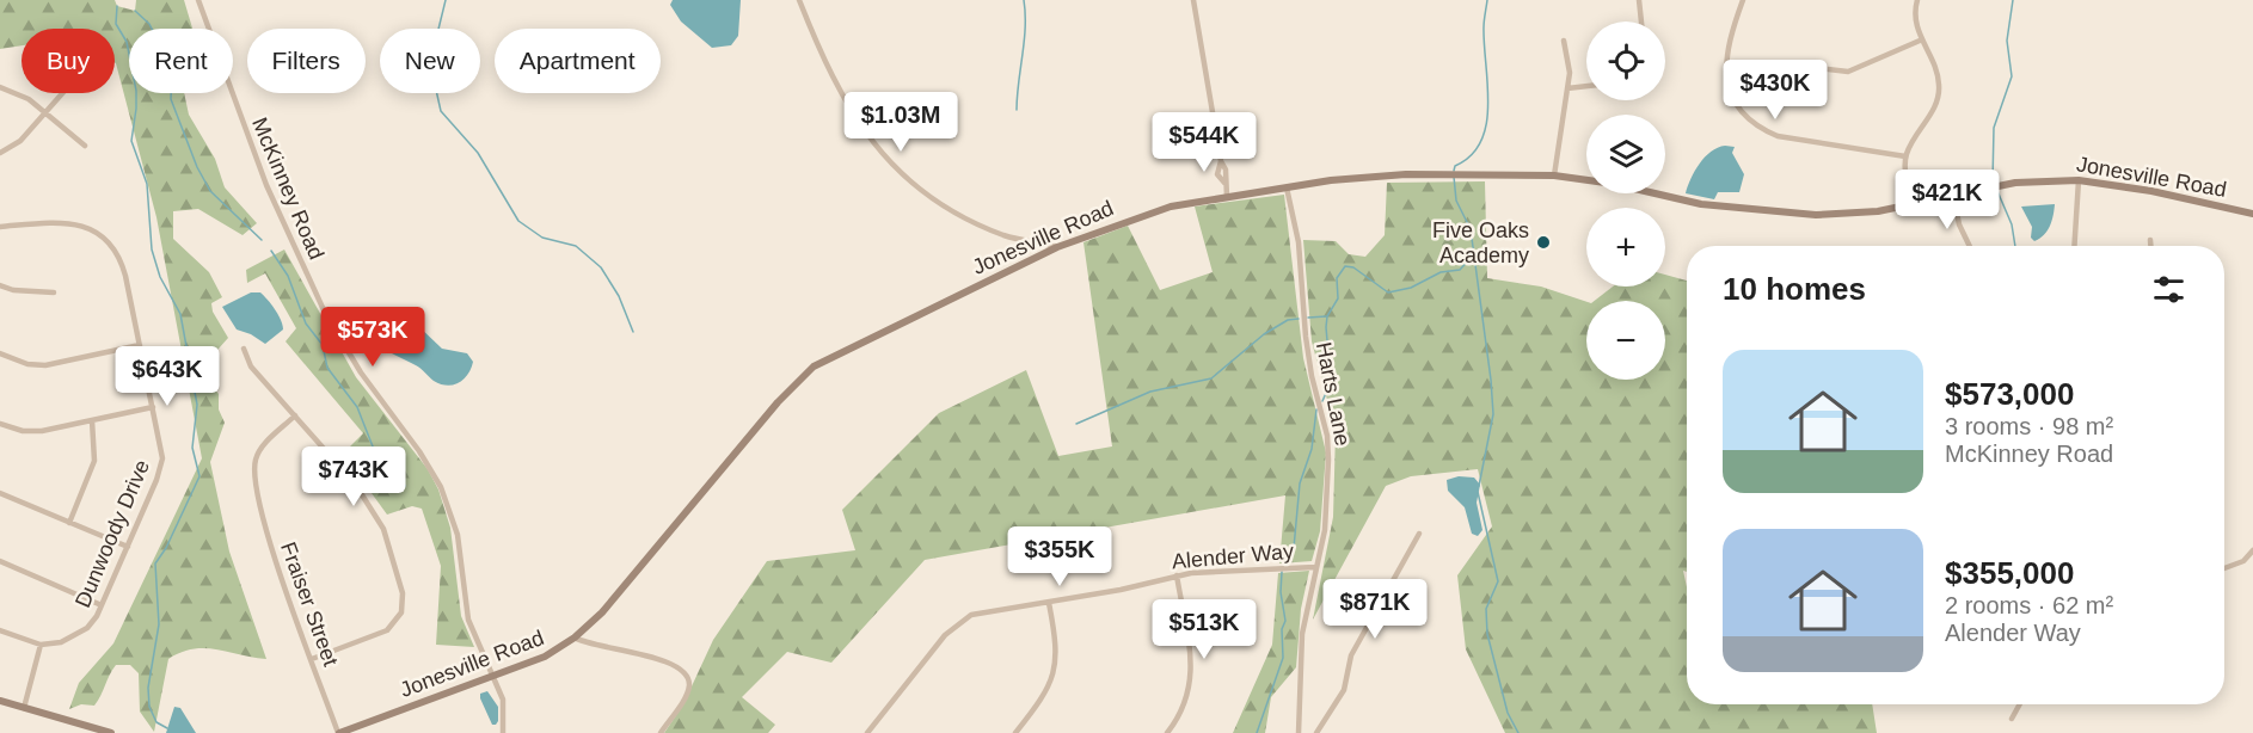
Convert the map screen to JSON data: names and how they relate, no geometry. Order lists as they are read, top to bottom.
{
  "streets": {
    "street": [
      "Jonesville Road",
      "McKinney Road",
      "Harts Lane",
      "Dunwoody Drive",
      "Alender Way",
      "Fraiser Street"
    ]
  },
  "crossings": [
    ["Jonesville Road", "McKinney Road"],
    ["Jonesville Road", "Harts Lane"],
    ["Jonesville Road", "Fraiser Street"],
    ["Harts Lane", "Alender Way"]
  ],
  "places": ["Five Oaks Academy"],
  "page": {
    "map_buttons": ["+", "−"],
    "chip": [
      "Buy",
      "Rent",
      "Filters",
      "New",
      "Apartment"
    ],
    "price": [
      "$430K",
      "$1.03M",
      "$544K",
      "$421K",
      "$573K",
      "$643K",
      "$743K",
      "$355K",
      "$871K",
      "$513K"
    ],
    "heading": "10 homes",
    "list": [
      {
        "name": "$573,000",
        "note": "3 rooms · 98 m² · McKinney Road"
      },
      {
        "name": "$355,000",
        "note": "2 rooms · 62 m² · Alender Way"
      }
    ]
  }
}
